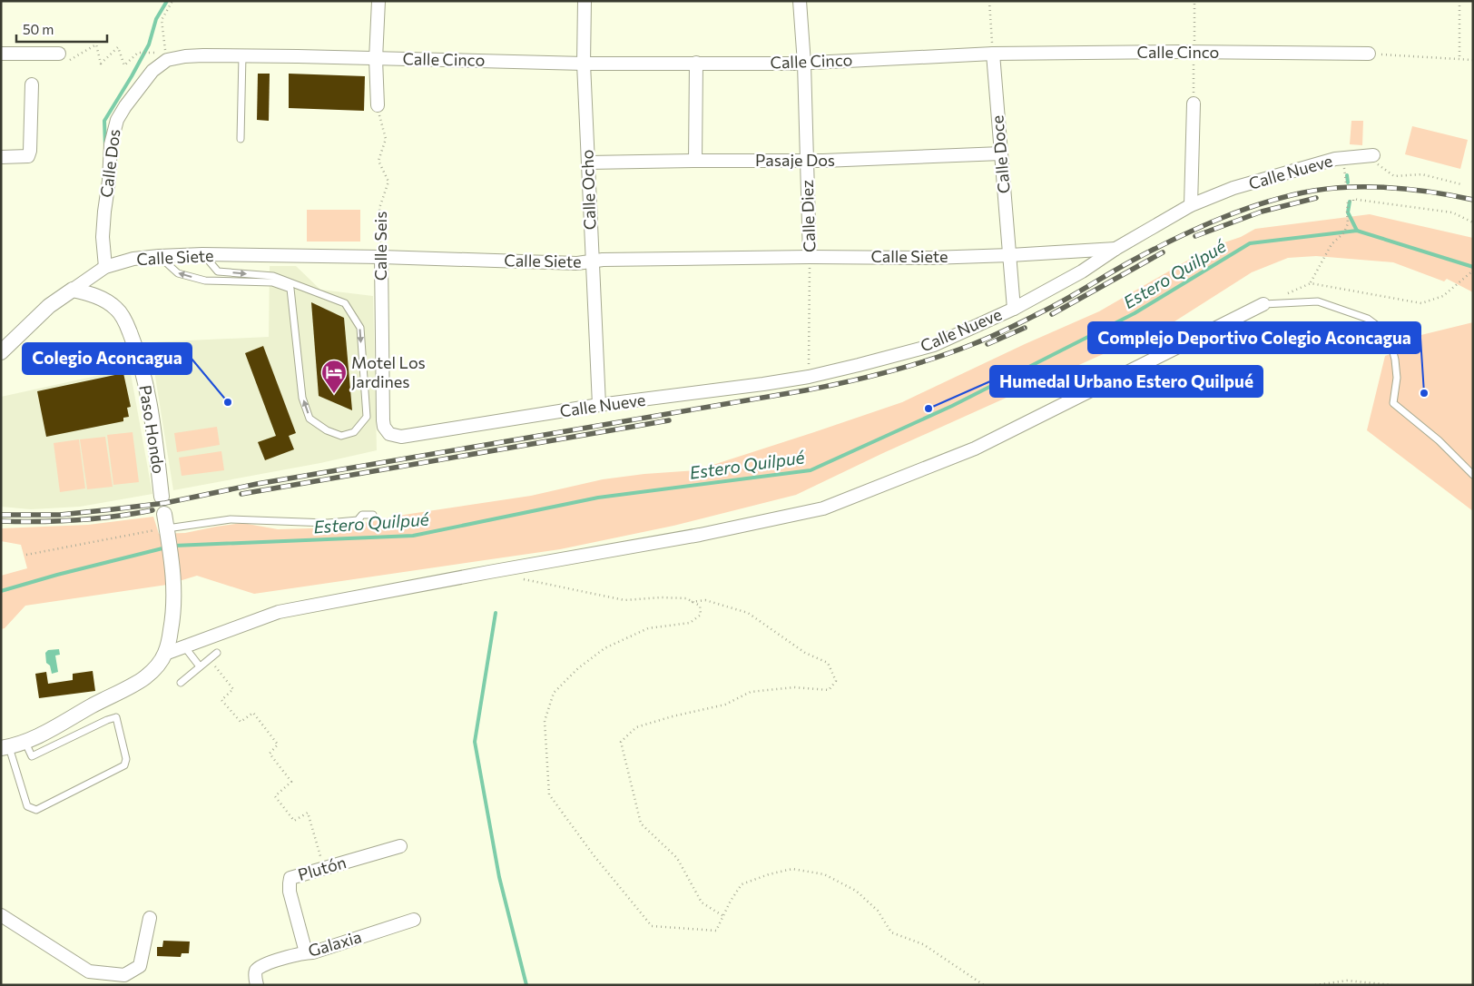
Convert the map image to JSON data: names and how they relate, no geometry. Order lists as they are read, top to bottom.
{
  "streets": {
    "street": [
      "Calle Cinco",
      "Calle Doce",
      "Pasaje Dos",
      "Calle Dos",
      "Calle Nueve",
      "Calle Ocho",
      "Calle Diez",
      "Calle Seis",
      "Calle Siete",
      "Paso Hondo",
      "Plutón",
      "Galaxia"
    ]
  },
  "crossings": [
    ["Calle Cinco", "Calle Doce"],
    ["Calle Cinco", "Calle Dos"],
    ["Calle Cinco", "Calle Ocho"],
    ["Calle Cinco", "Calle Diez"],
    ["Calle Doce", "Pasaje Dos"],
    ["Calle Doce", "Calle Nueve"],
    ["Calle Doce", "Calle Siete"],
    ["Pasaje Dos", "Calle Ocho"],
    ["Pasaje Dos", "Calle Diez"],
    ["Calle Dos", "Calle Siete"],
    ["Calle Nueve", "Calle Ocho"],
    ["Calle Nueve", "Calle Diez"],
    ["Calle Nueve", "Calle Seis"],
    ["Calle Nueve", "Calle Siete"],
    ["Calle Ocho", "Calle Siete"],
    ["Calle Diez", "Calle Siete"],
    ["Calle Seis", "Calle Siete"],
    ["Calle Siete", "Paso Hondo"],
    ["Plutón", "Galaxia"]
  ],
  "water": ["Estero Quilpué"],
  "places": {
    "other": ["Complejo Deportivo Colegio Aconcagua", "Colegio Aconcagua", "Humedal Urbano Estero Quilpué"],
    "hotel": ["Motel Los Jardines"]
  },
  "scale_bar": "50 m"
}
